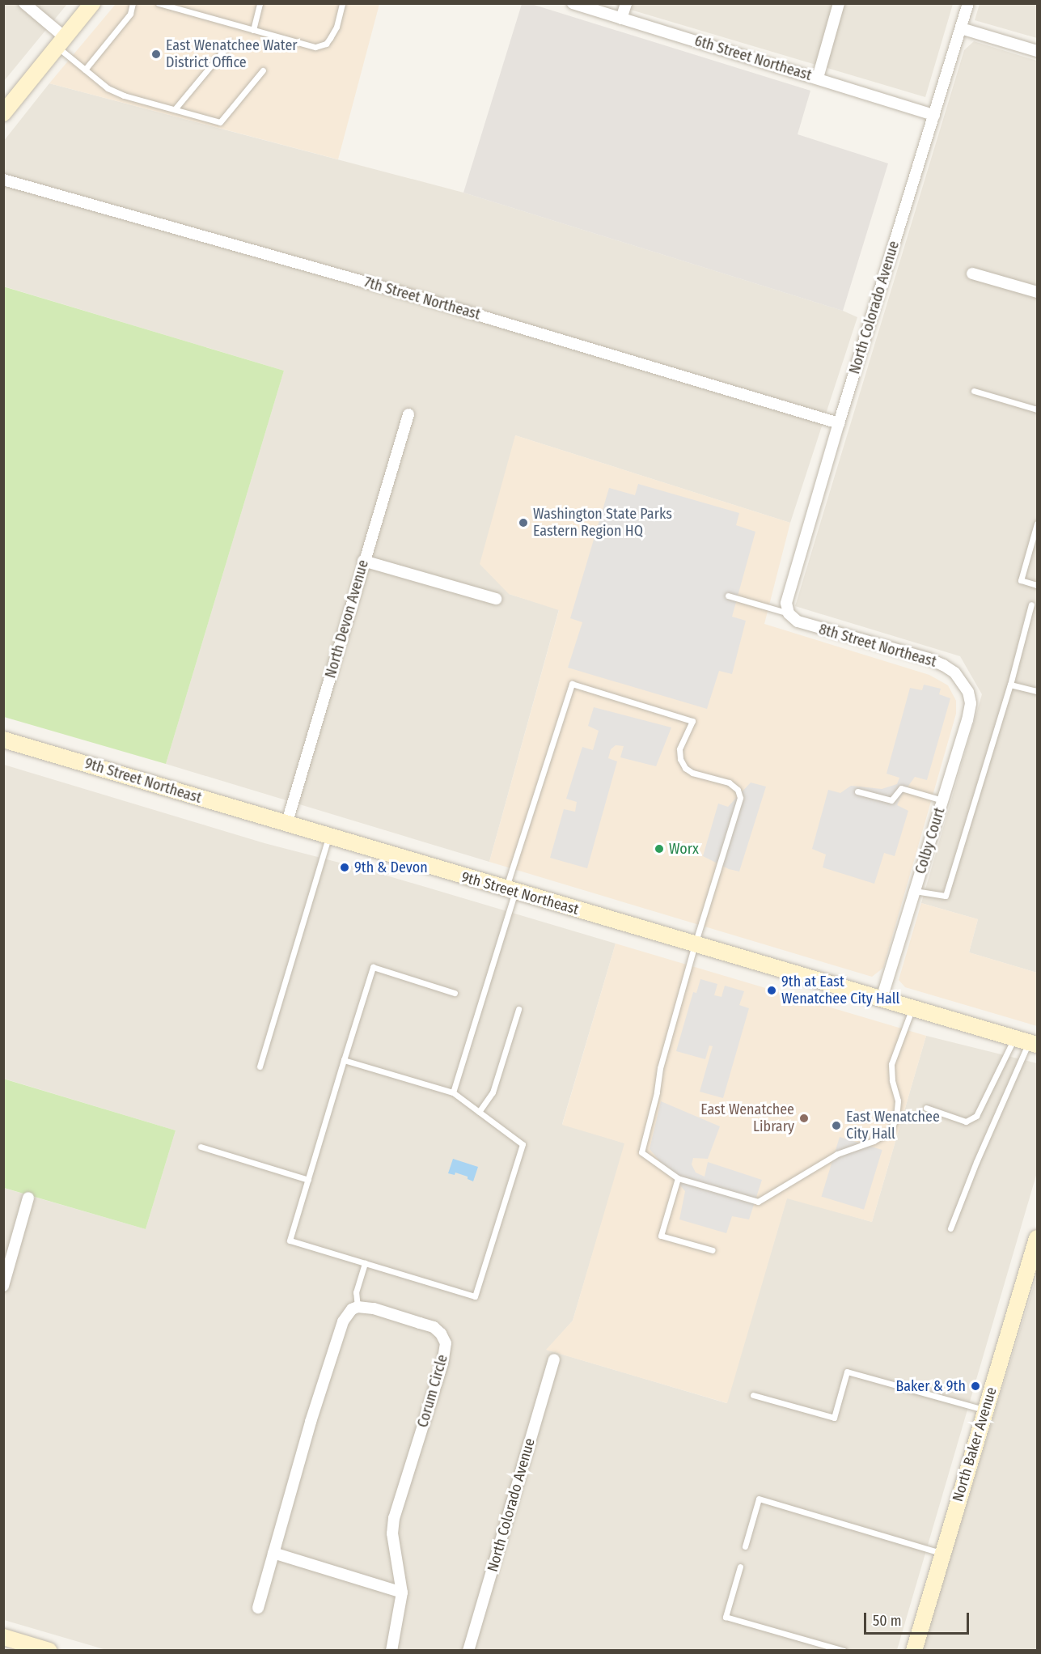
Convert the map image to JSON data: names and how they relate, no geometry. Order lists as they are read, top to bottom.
{
  "streets": {
    "main road": ["9th Street Northeast", "North Baker Avenue"],
    "street": [
      "6th Street Northeast",
      "7th Street Northeast",
      "North Colorado Avenue",
      "North Devon Avenue",
      "8th Street Northeast",
      "Colby Court",
      "Corum Circle"
    ]
  },
  "crossings": [
    ["6th Street Northeast", "North Colorado Avenue"],
    ["7th Street Northeast", "North Colorado Avenue"],
    ["North Colorado Avenue", "8th Street Northeast"],
    ["North Devon Avenue", "9th Street Northeast"],
    ["8th Street Northeast", "Colby Court"],
    ["9th Street Northeast", "Colby Court"]
  ],
  "places": [
    "East Wenatchee Water District Office",
    "Washington State Parks Eastern Region HQ",
    "Worx",
    "9th & Devon",
    "9th at East Wenatchee City Hall",
    "East Wenatchee Library",
    "East Wenatchee City Hall",
    "Baker & 9th"
  ],
  "scale_bar": "50 m"
}
